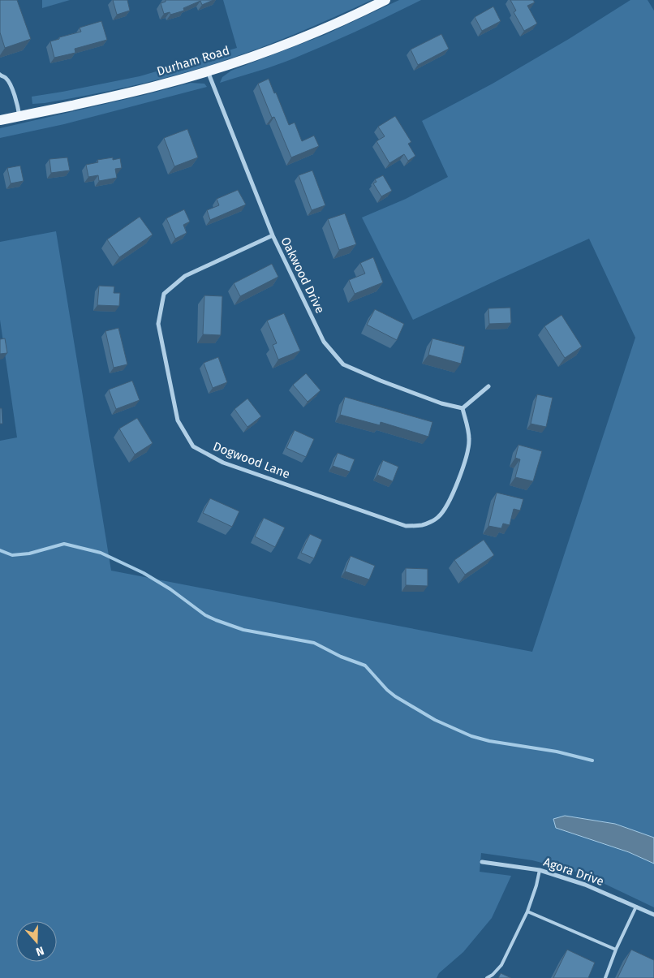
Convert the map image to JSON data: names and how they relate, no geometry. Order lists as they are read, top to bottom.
{
  "streets": {
    "main road": ["Durham Road"],
    "street": ["Oakwood Drive", "Dogwood Lane", "Agora Drive"]
  },
  "crossings": [
    ["Durham Road", "Oakwood Drive"],
    ["Oakwood Drive", "Dogwood Lane"]
  ],
  "north": "bottom"
}
